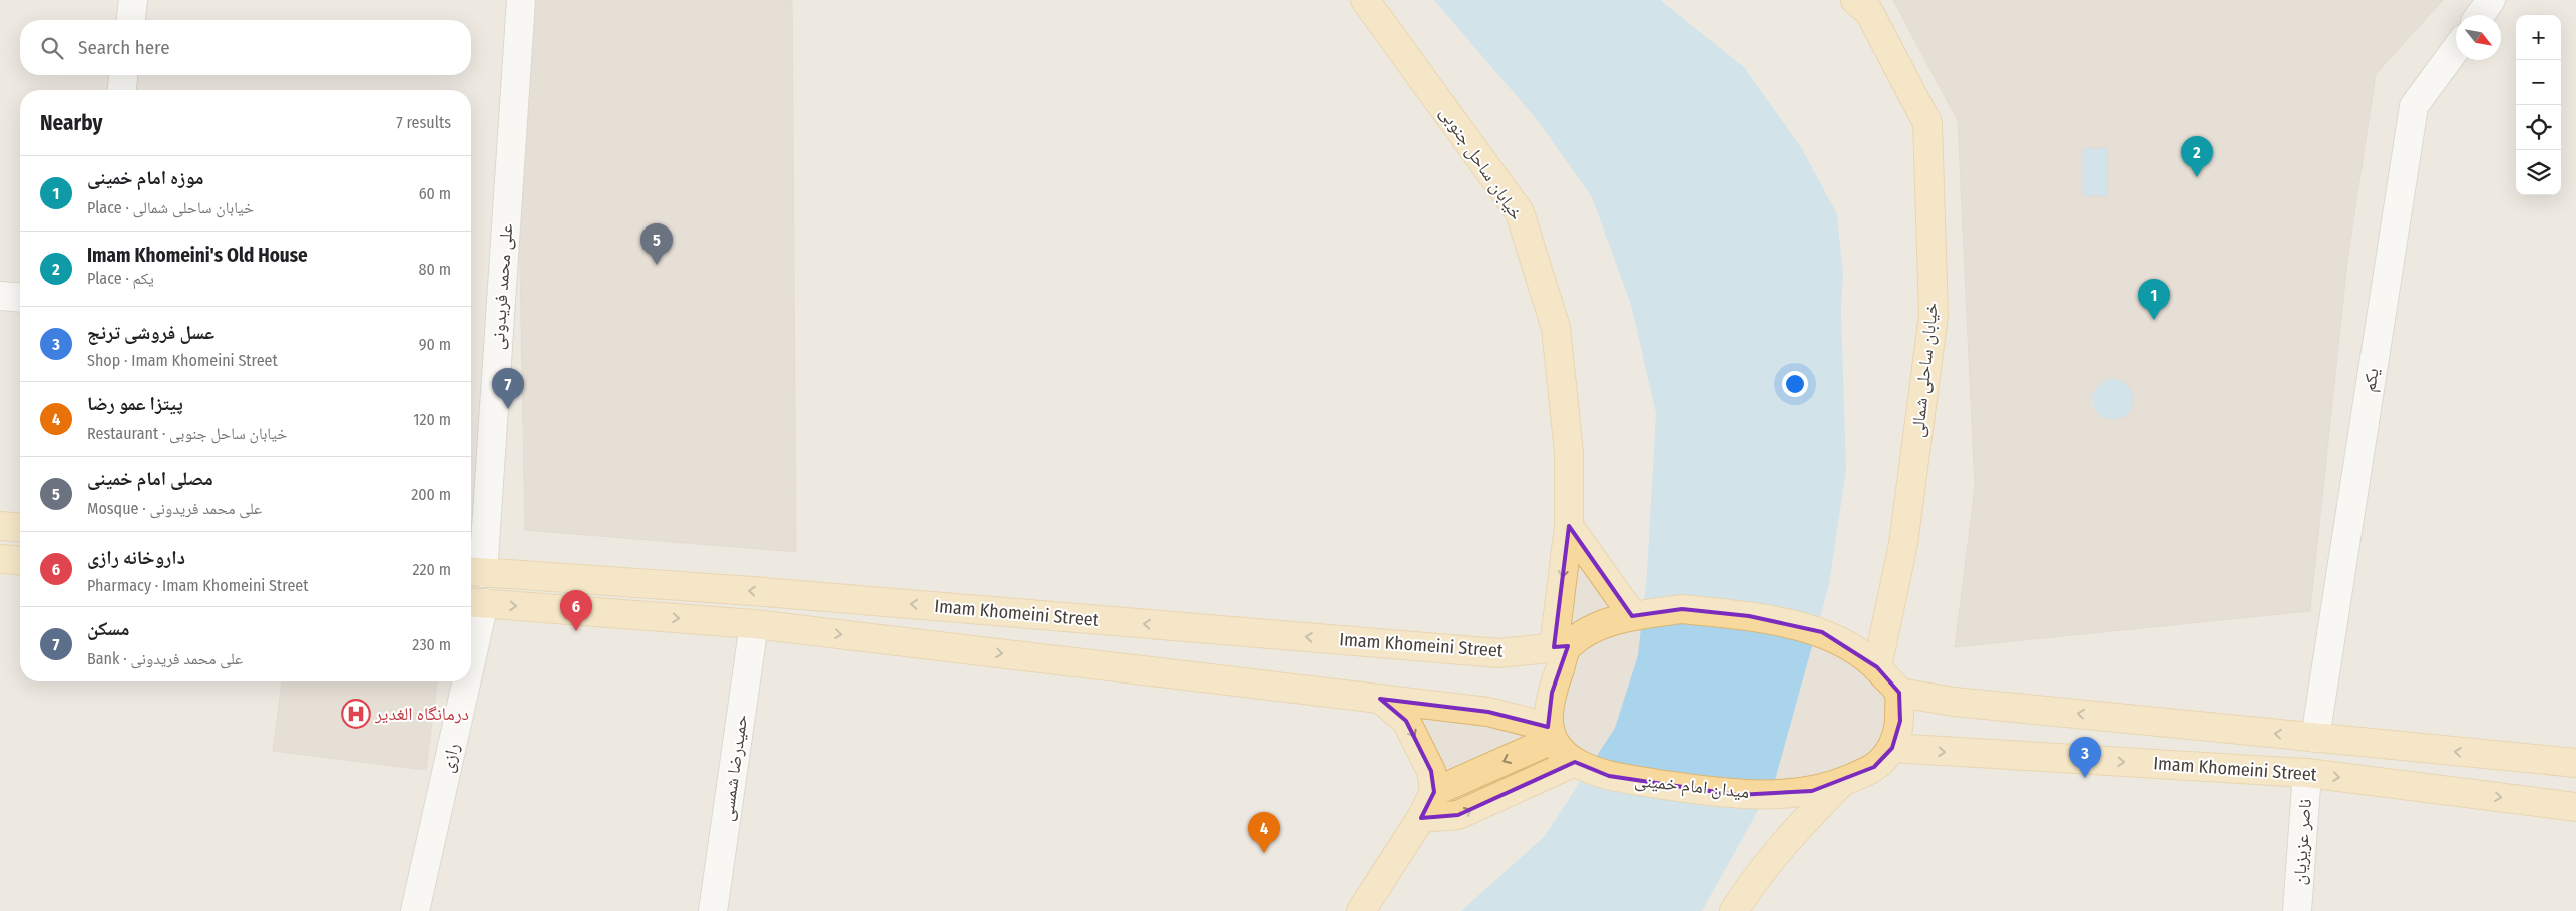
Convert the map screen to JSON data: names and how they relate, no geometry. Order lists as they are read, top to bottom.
{
  "streets": {
    "main road": [
      "خیابان ساحل جنوبی",
      "خیابان ساحلی شمالی",
      "Imam Khomeini Street",
      "میدان امام خمینی"
    ],
    "street": [
      "علی محمد فریدونی",
      "یکم",
      "رازی",
      "حمیدرضا شمسی",
      "ناصر عزیزیان"
    ]
  },
  "crossings": [
    ["خیابان ساحل جنوبی", "Imam Khomeini Street"],
    ["علی محمد فریدونی", "Imam Khomeini Street"],
    ["یکم", "Imam Khomeini Street"],
    ["Imam Khomeini Street", "میدان امام خمینی"],
    ["Imam Khomeini Street", "ناصر عزیزیان"]
  ],
  "places": {
    "hospital": ["درمانگاه الغدیر"]
  },
  "north": "bottom right",
  "page": {
    "map_buttons": ["+", "−"],
    "search": "Search here",
    "heading": ["Nearby", "7 results"],
    "pins": [
      "2",
      "5",
      "1",
      "7",
      "6",
      "3",
      "4"
    ],
    "list": [
      {
        "mark": "1",
        "name": "موزه امام خمینی",
        "note": "Place · خیابان ساحلی شمالی",
        "value": "60 m"
      },
      {
        "mark": "2",
        "name": "Imam Khomeini's Old House",
        "note": "Place · یکم",
        "value": "80 m"
      },
      {
        "mark": "3",
        "name": "عسل فروشی ترنج",
        "note": "Shop · Imam Khomeini Street",
        "value": "90 m"
      },
      {
        "mark": "4",
        "name": "پیتزا عمو رضا",
        "note": "Restaurant · خیابان ساحل جنوبی",
        "value": "120 m"
      },
      {
        "mark": "5",
        "name": "مصلی امام خمینی",
        "note": "Mosque · علی محمد فریدونی",
        "value": "200 m"
      },
      {
        "mark": "6",
        "name": "داروخانه رازی",
        "note": "Pharmacy · Imam Khomeini Street",
        "value": "220 m"
      },
      {
        "mark": "7",
        "name": "مسکن",
        "note": "Bank · علی محمد فریدونی",
        "value": "230 m"
      }
    ]
  }
}
